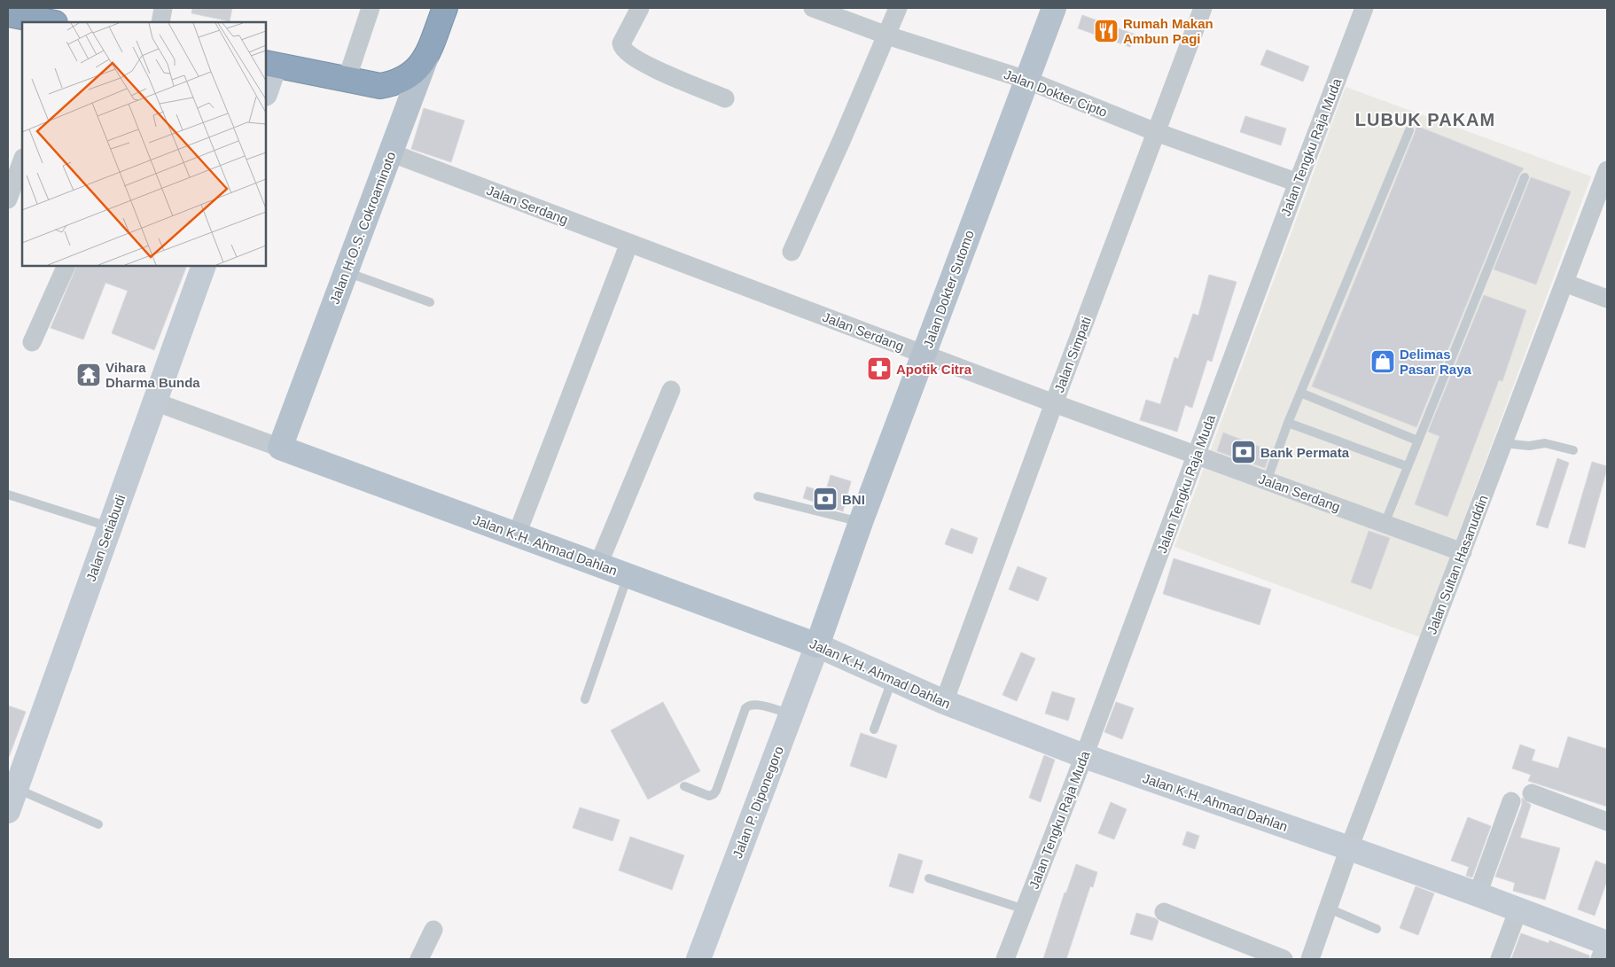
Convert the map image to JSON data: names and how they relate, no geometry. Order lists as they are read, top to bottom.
{
  "streets": {
    "highway": ["Jalan H.O.S. Cokroaminoto"],
    "main road": ["Jalan Dokter Sutomo", "Jalan K.H. Ahmad Dahlan"],
    "street": [
      "Jalan Dokter Cipto",
      "Jalan Tengku Raja Muda",
      "Jalan Serdang",
      "Jalan Simpati",
      "Jalan Setiabudi",
      "Jalan Sultan Hasanuddin",
      "Jalan P. Diponegoro"
    ]
  },
  "crossings": [
    ["Jalan Dokter Cipto", "Jalan Tengku Raja Muda"],
    ["Jalan Dokter Cipto", "Jalan Dokter Sutomo"],
    ["Jalan Dokter Cipto", "Jalan Simpati"],
    ["Jalan Tengku Raja Muda", "Jalan Serdang"],
    ["Jalan Tengku Raja Muda", "Jalan K.H. Ahmad Dahlan"],
    ["Jalan Serdang", "Jalan H.O.S. Cokroaminoto"],
    ["Jalan Serdang", "Jalan Dokter Sutomo"],
    ["Jalan Serdang", "Jalan Simpati"],
    ["Jalan Serdang", "Jalan Sultan Hasanuddin"],
    ["Jalan H.O.S. Cokroaminoto", "Jalan K.H. Ahmad Dahlan"],
    ["Jalan Dokter Sutomo", "Jalan K.H. Ahmad Dahlan"],
    ["Jalan Dokter Sutomo", "Jalan P. Diponegoro"],
    ["Jalan Simpati", "Jalan K.H. Ahmad Dahlan"],
    ["Jalan Setiabudi", "Jalan K.H. Ahmad Dahlan"],
    ["Jalan K.H. Ahmad Dahlan", "Jalan Sultan Hasanuddin"],
    ["Jalan K.H. Ahmad Dahlan", "Jalan P. Diponegoro"]
  ],
  "districts": ["LUBUK PAKAM"],
  "places": {
    "restaurant": ["Rumah Makan Ambun Pagi"],
    "shop": ["Delimas Pasar Raya"],
    "pharmacy": ["Apotik Citra"],
    "temple": ["Vihara Dharma Bunda"],
    "bank": ["Bank Permata", "BNI"]
  }
}
